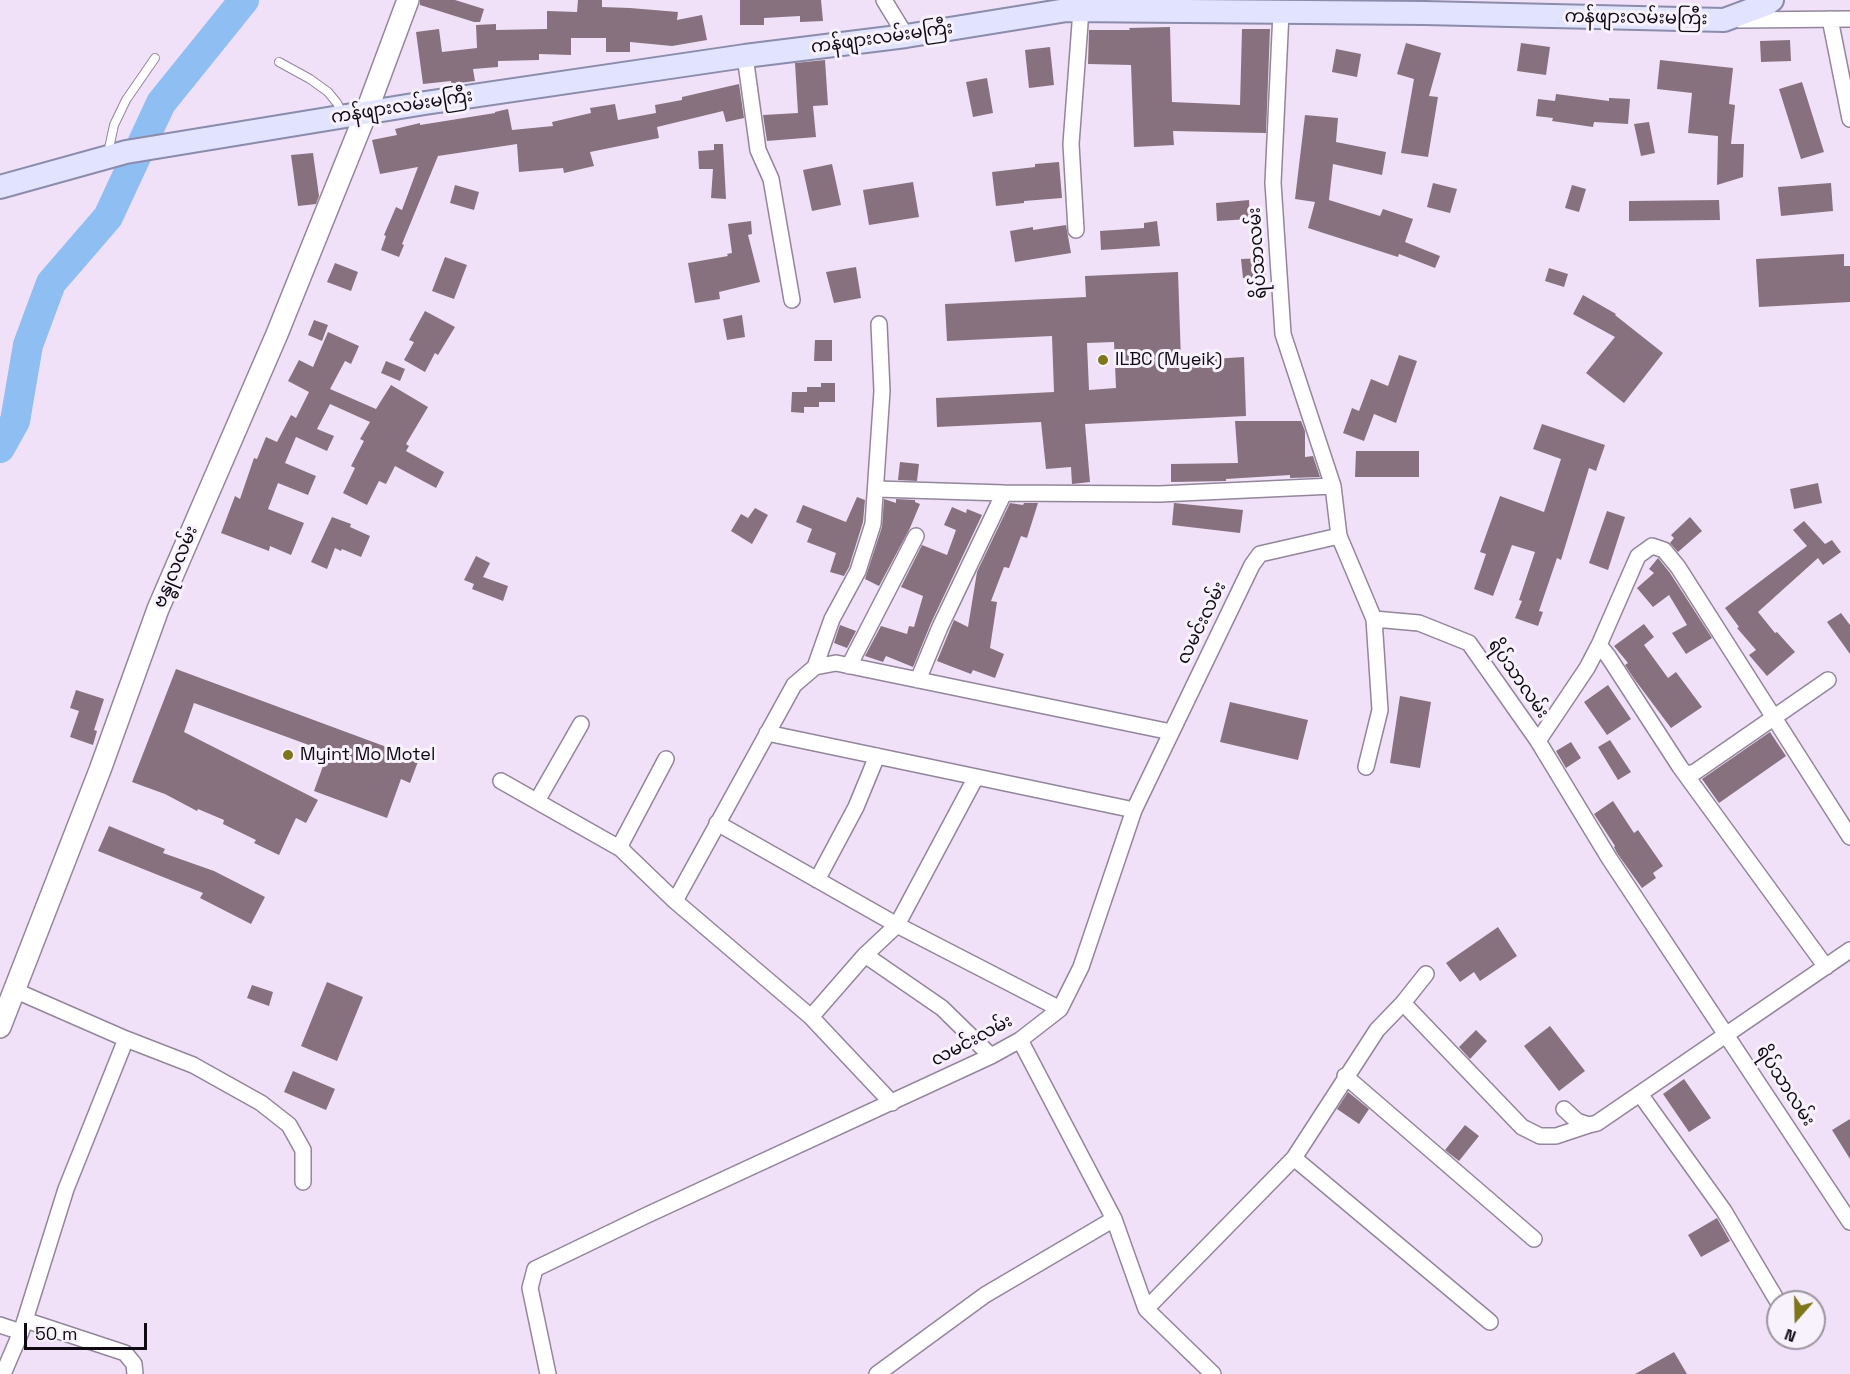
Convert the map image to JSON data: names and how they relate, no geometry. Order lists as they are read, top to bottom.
{
  "streets": {
    "main road": ["ကန်ဖျားလမ်းမကြီး"],
    "street": ["ရိပ်သာလမ်း", "ဗန္ဓုလလမ်း", "လမင်းလမ်း"]
  },
  "crossings": [
    ["ကန်ဖျားလမ်းမကြီး", "ရိပ်သာလမ်း"],
    ["ကန်ဖျားလမ်းမကြီး", "ဗန္ဓုလလမ်း"],
    ["ရိပ်သာလမ်း", "လမင်းလမ်း"]
  ],
  "places": ["ILBC (Myeik)", "Myint Mo Motel"],
  "scale_bar": "50 m",
  "north": "bottom"
}
